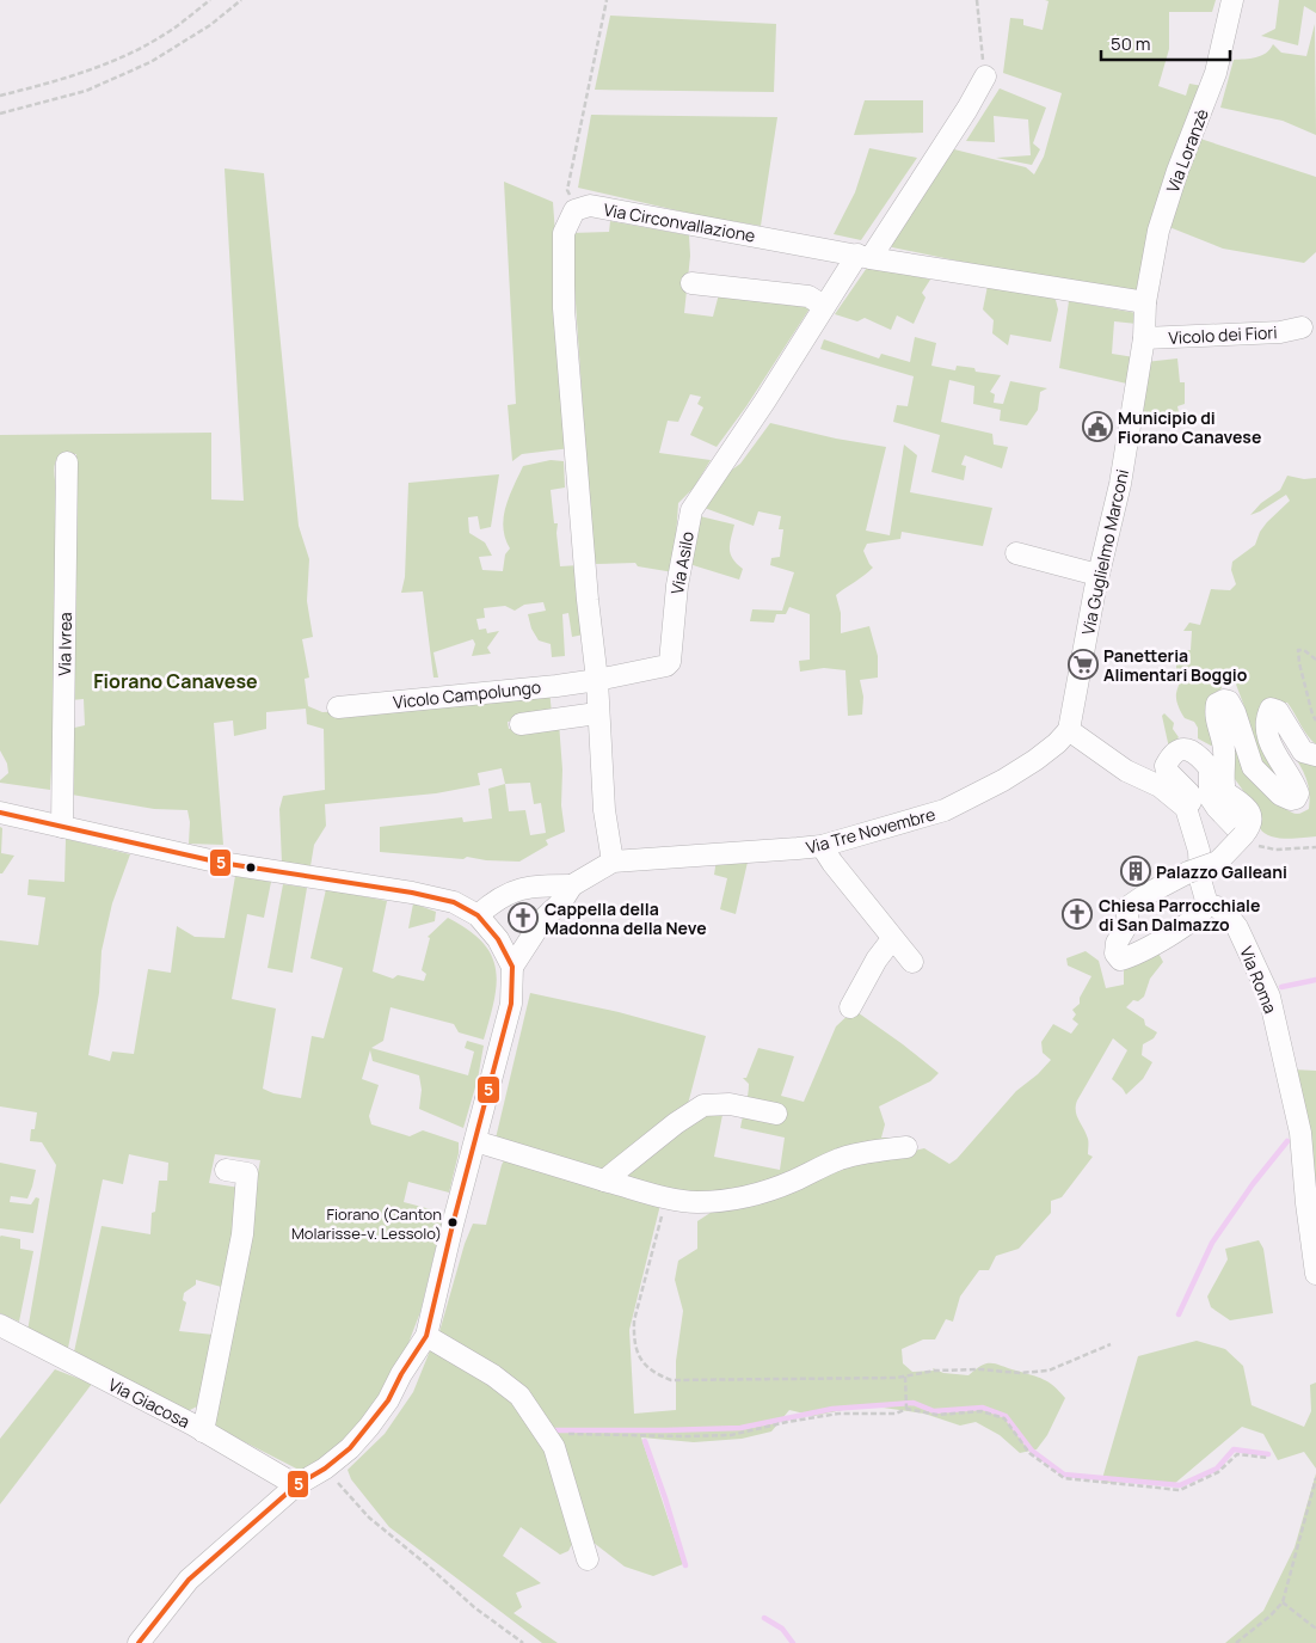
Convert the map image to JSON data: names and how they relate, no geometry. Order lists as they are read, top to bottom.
{
  "streets": {
    "street": [
      "Via Loranzè",
      "Via Circonvallazione",
      "Vicolo dei Fiori",
      "Via Guglielmo Marconi",
      "Via Asilo",
      "Via Ivrea",
      "Vicolo Campolungo",
      "Via Tre Novembre",
      "Via Roma",
      "Via Giacosa"
    ]
  },
  "crossings": [
    ["Via Loranzè", "Via Circonvallazione"],
    ["Via Loranzè", "Via Guglielmo Marconi"],
    ["Via Circonvallazione", "Via Guglielmo Marconi"],
    ["Via Circonvallazione", "Via Asilo"],
    ["Vicolo dei Fiori", "Via Guglielmo Marconi"],
    ["Via Guglielmo Marconi", "Via Tre Novembre"],
    ["Via Asilo", "Vicolo Campolungo"]
  ],
  "districts": ["Fiorano Canavese"],
  "places": {
    "public building": ["Municipio di Fiorano Canavese"],
    "supermarket": ["Panetteria Alimentari Boggio"],
    "building": ["Palazzo Galleani"],
    "church": ["Chiesa Parrocchiale di San Dalmazzo", "Cappella della Madonna della Neve"],
    "other": ["Fiorano (Canton Molarisse-v. Lessolo)"]
  },
  "lines": ["transit line 5"],
  "scale_bar": "50 m"
}
